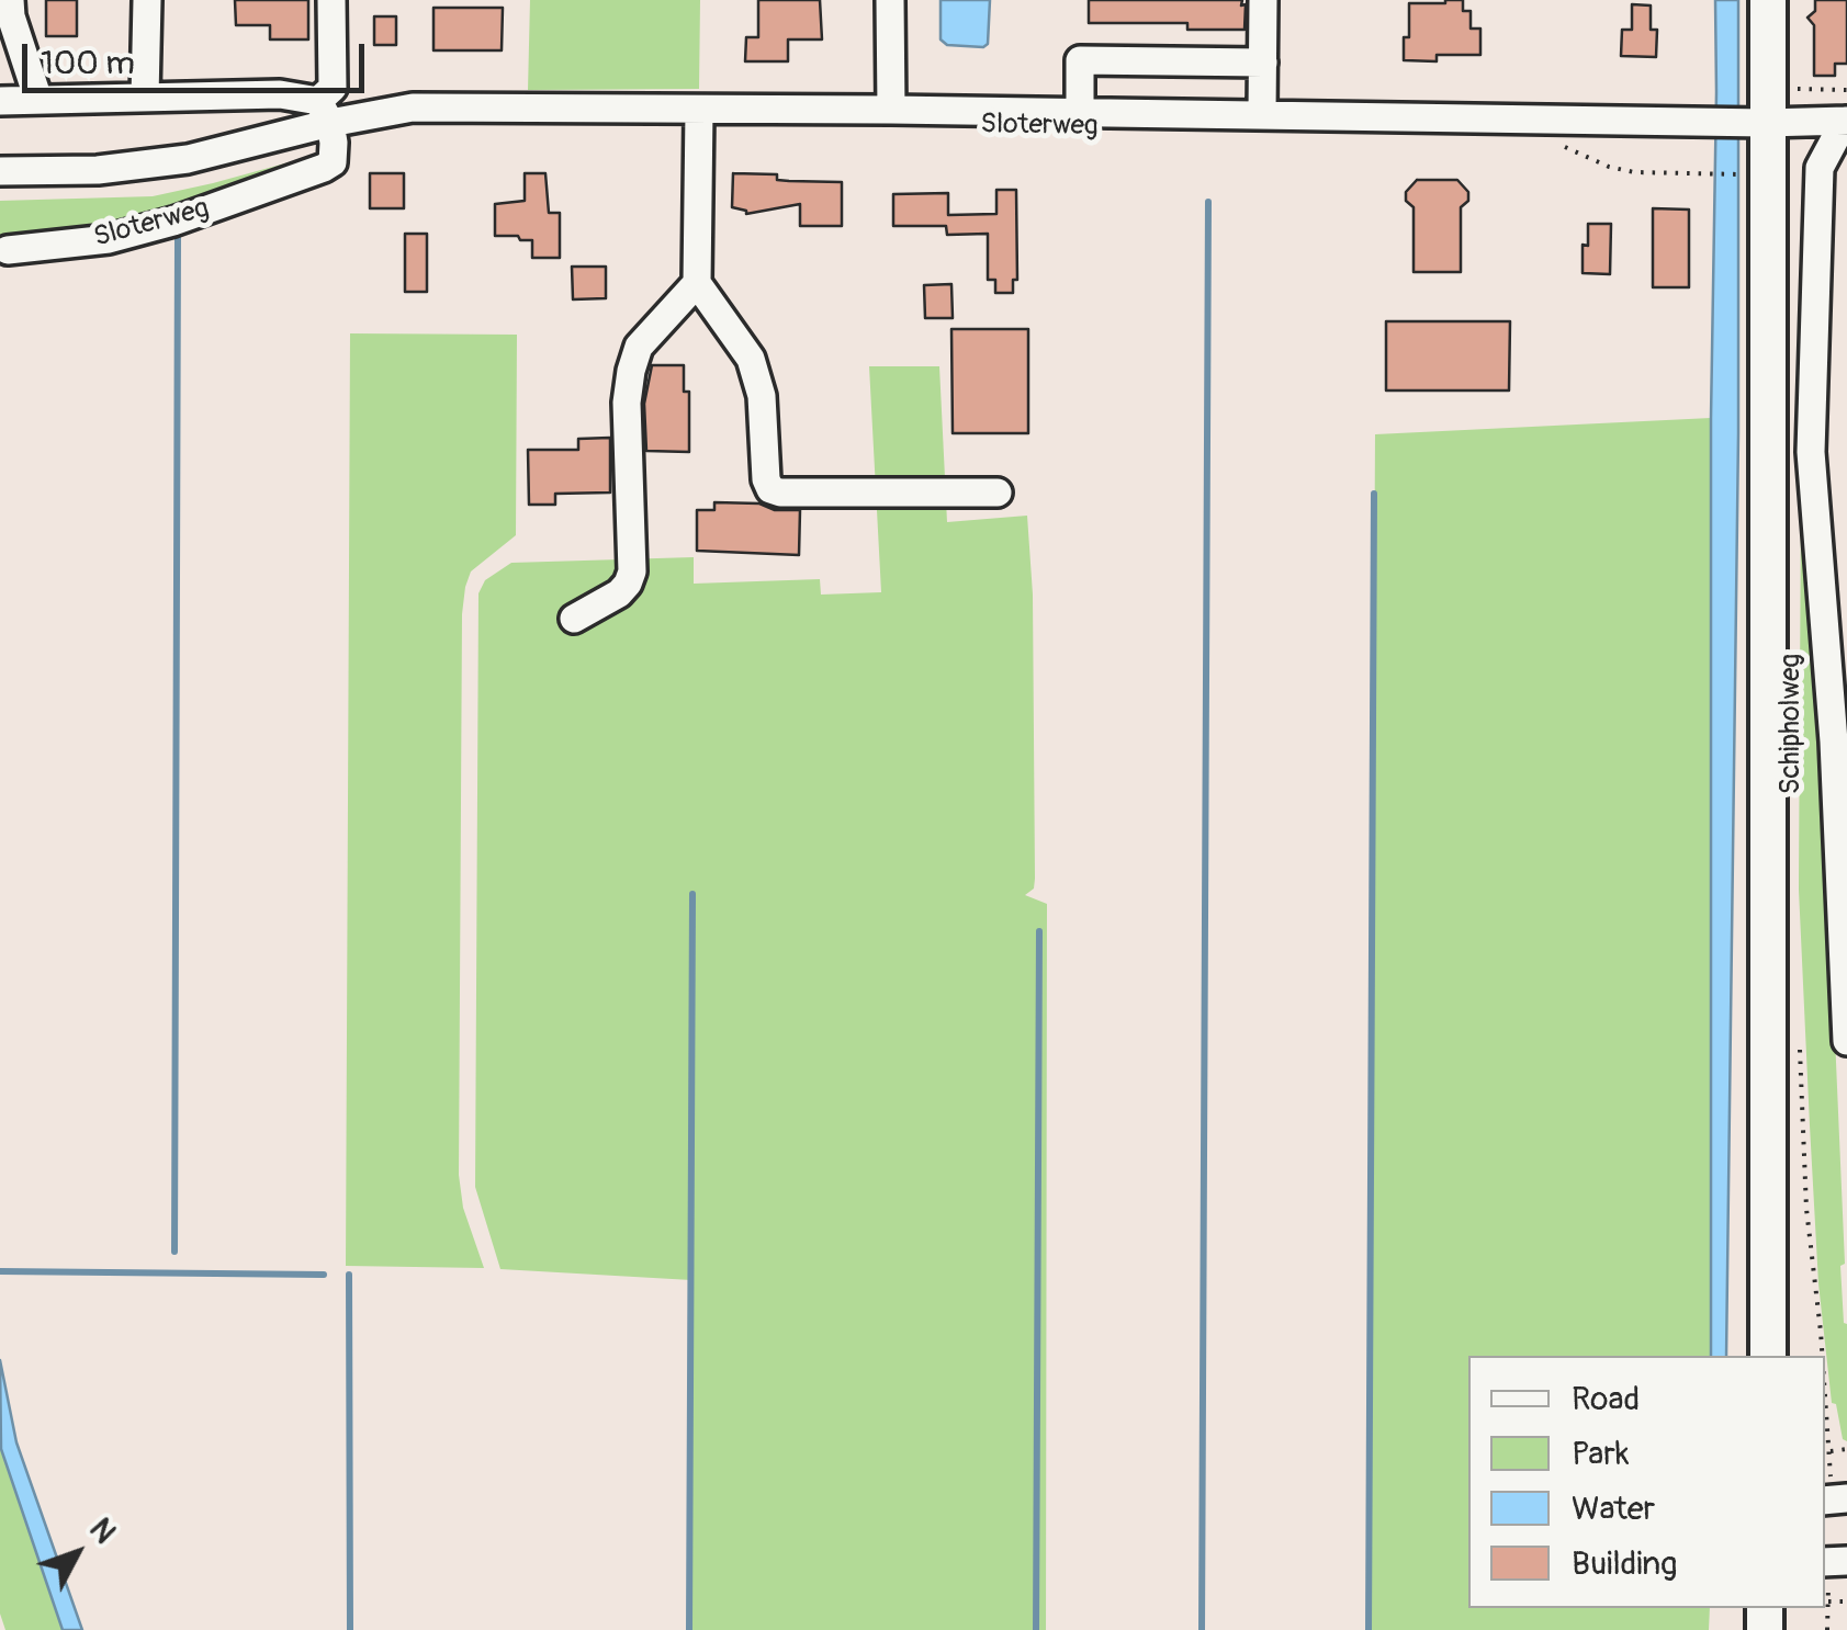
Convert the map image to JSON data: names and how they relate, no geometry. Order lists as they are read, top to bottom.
{
  "streets": {
    "main road": ["Schipholweg"],
    "street": ["Sloterweg"]
  },
  "crossings": [
    ["Sloterweg", "Schipholweg"]
  ],
  "legend": [
    "Road",
    "Park",
    "Water",
    "Building"
  ],
  "scale_bar": "100 m",
  "north": "top right"
}
